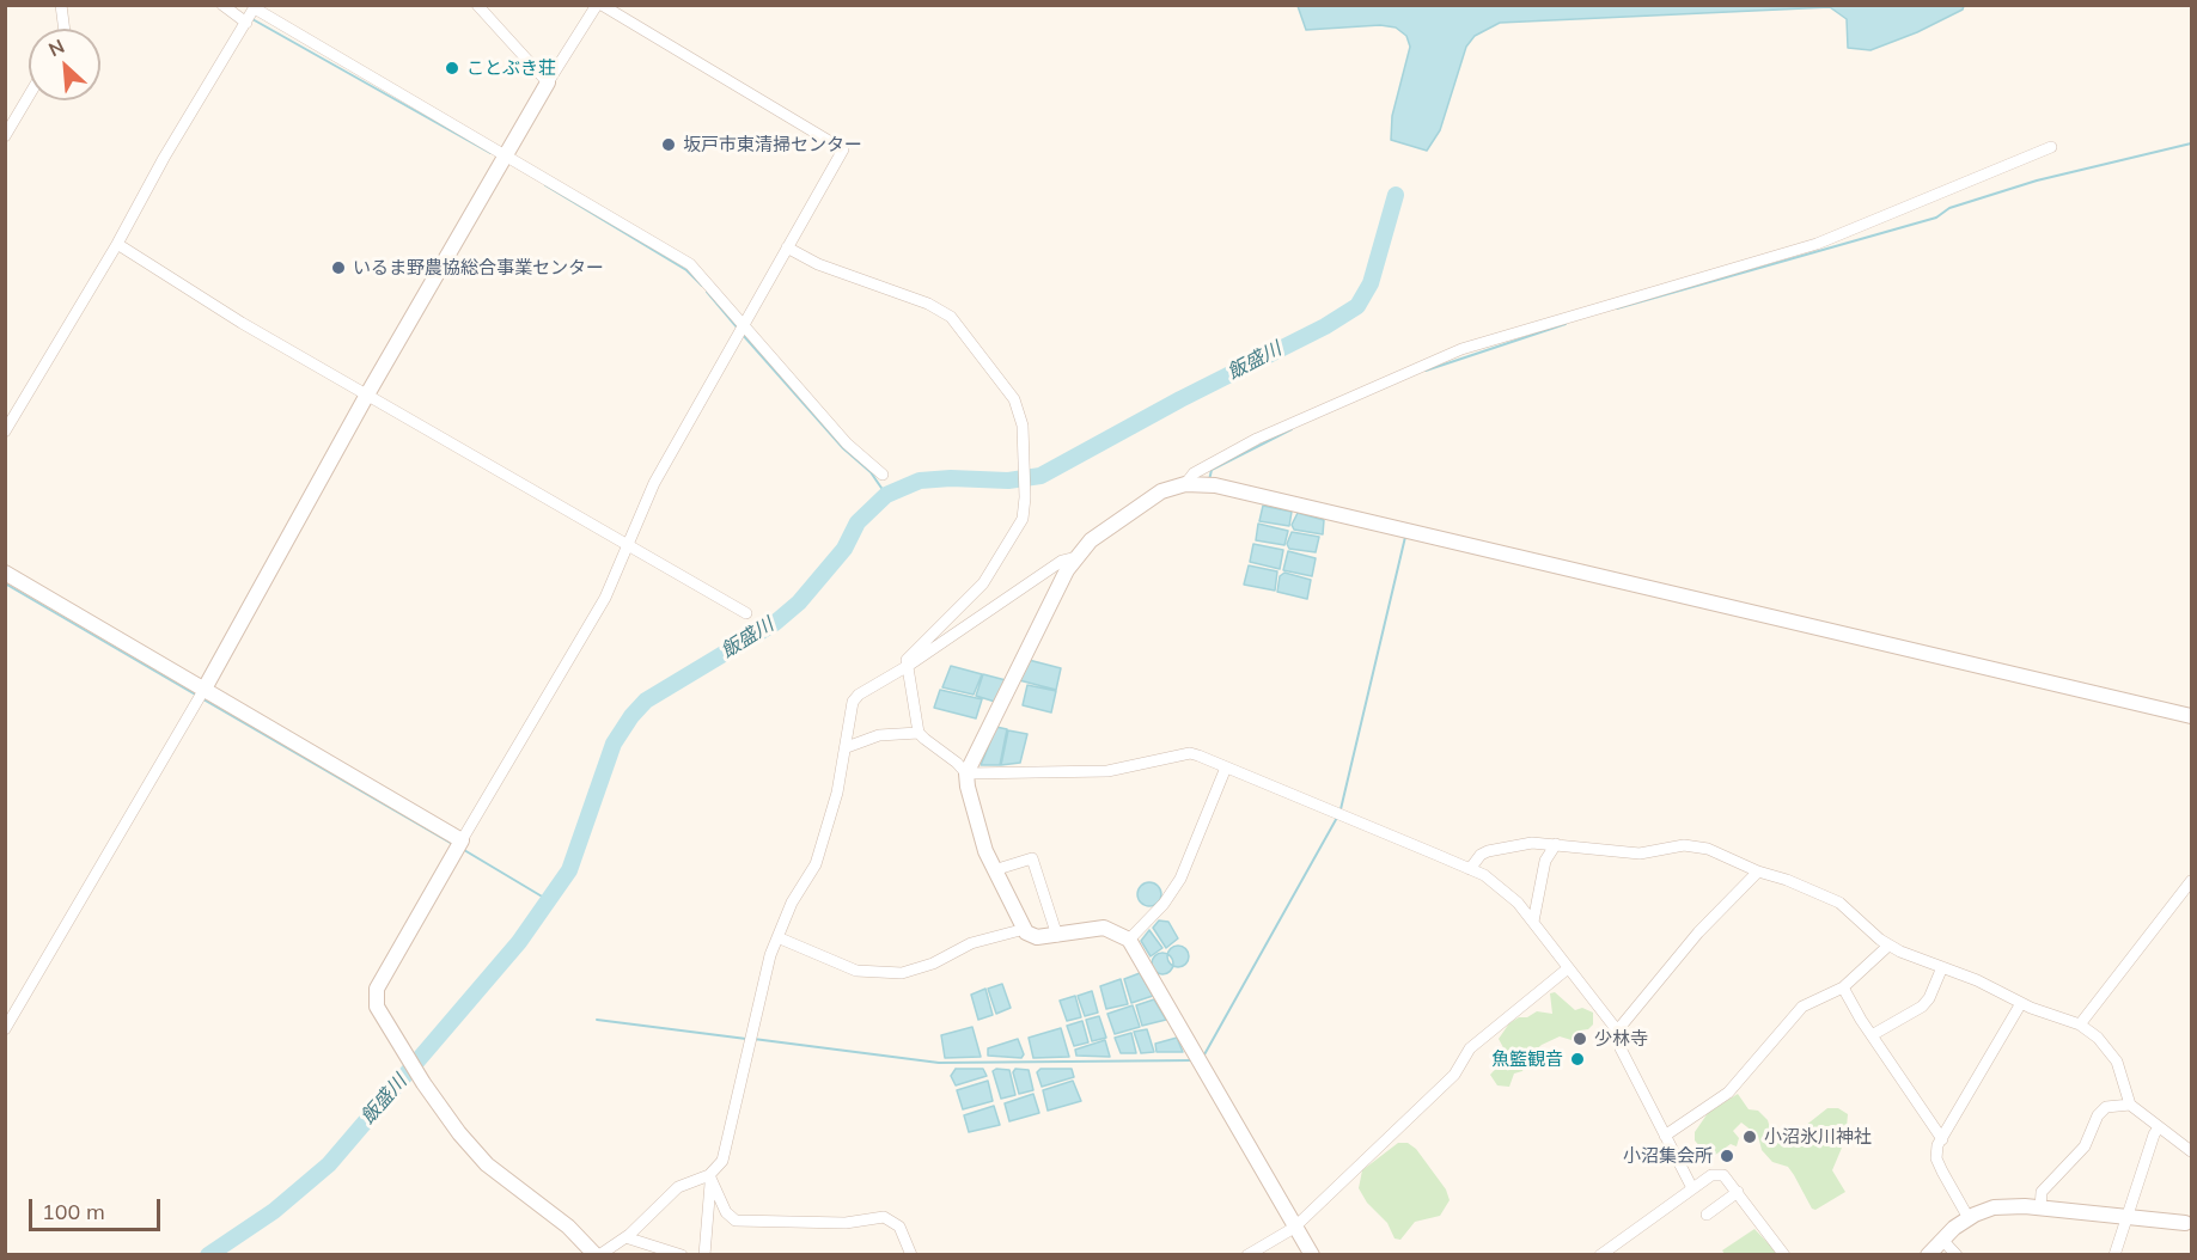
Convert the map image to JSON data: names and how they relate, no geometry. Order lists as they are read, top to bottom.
{
  "water": ["飯盛川"],
  "places": [
    "ことぶき荘",
    "坂戸市東清掃センター",
    "いるま野農協総合事業センター",
    "少林寺",
    "魚籃観音",
    "小沼氷川神社",
    "小沼集会所"
  ],
  "scale_bar": "100 m",
  "north": "top left"
}
